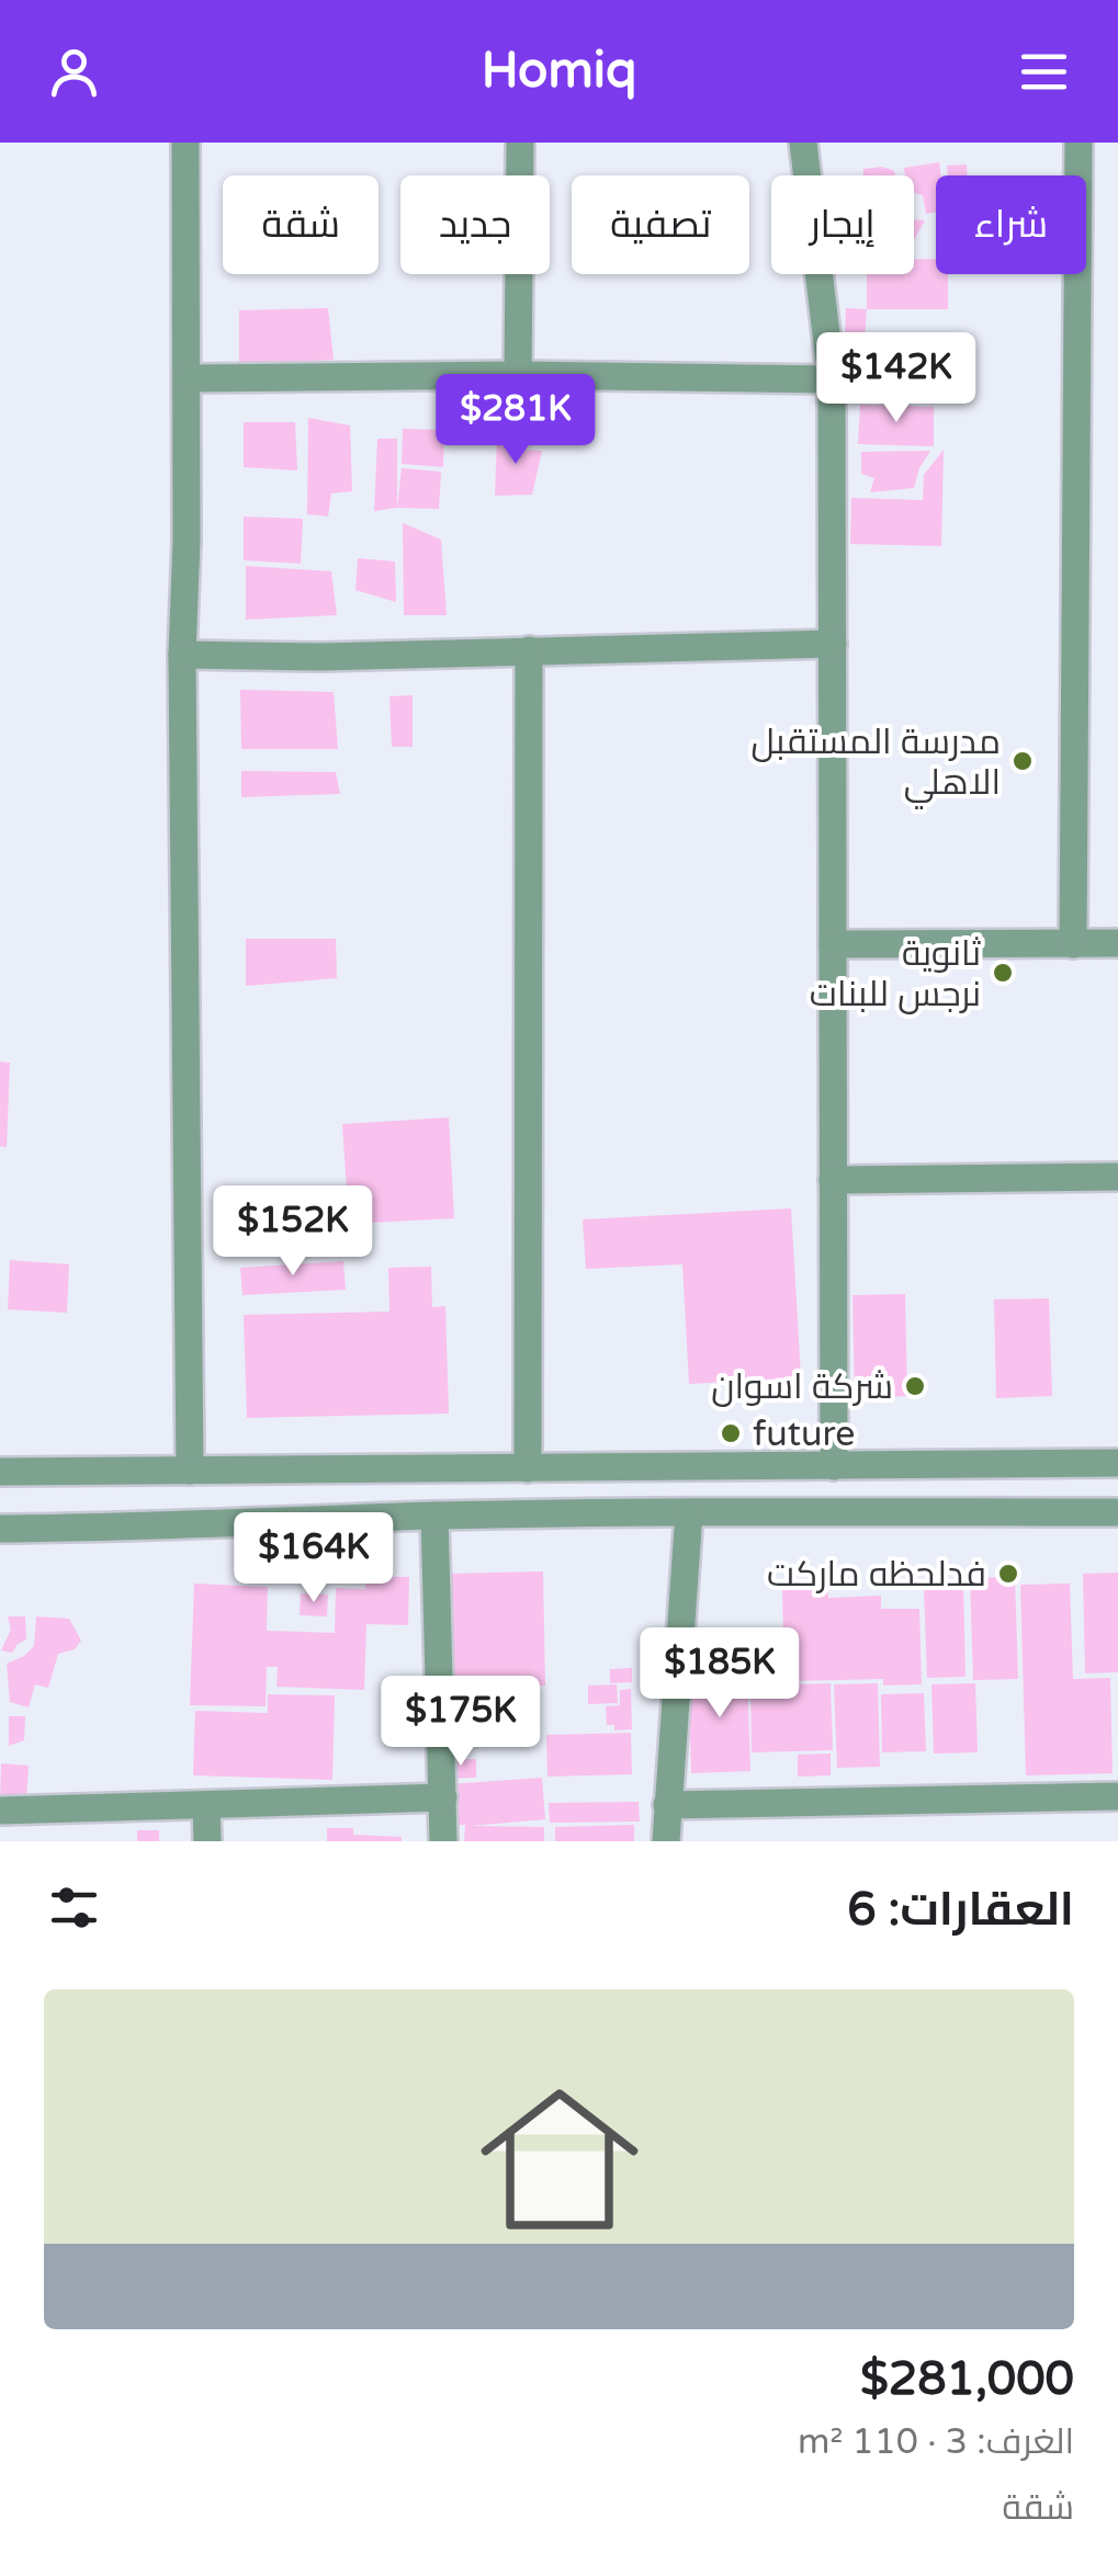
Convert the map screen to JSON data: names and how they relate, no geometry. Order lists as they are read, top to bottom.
{
  "places": [
    "مدرسة المستقبل الاهلي",
    "ثانوية نرجس للبنات",
    "شركة اسوان",
    "future",
    "فدلحظه ماركت"
  ],
  "page": {
    "header": "Homiq",
    "chip": [
      "شراء",
      "إيجار",
      "تصفية",
      "جديد",
      "شقة"
    ],
    "price": [
      "$142K",
      "$281K",
      "$152K",
      "$164K",
      "$185K",
      "$175K"
    ],
    "heading": "العقارات: 6",
    "list": [
      {
        "name": "$281,000",
        "note": "الغرف: 3 · 110 m² · شقة"
      }
    ]
  }
}
